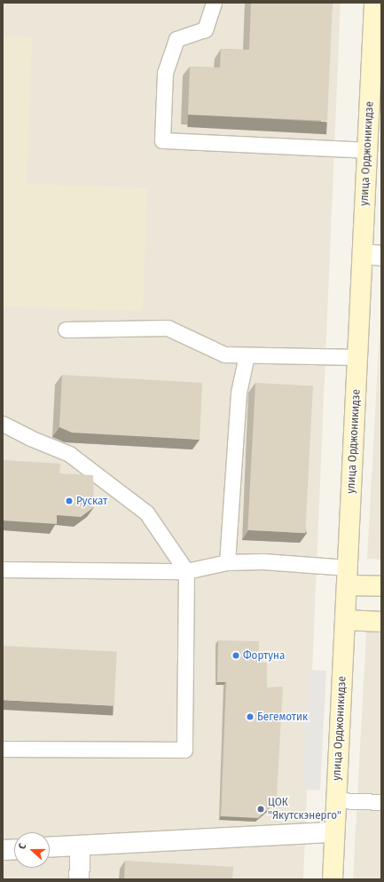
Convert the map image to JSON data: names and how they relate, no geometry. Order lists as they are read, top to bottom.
{
  "streets": {
    "street": ["улица Орджоникидзе"]
  },
  "places": [
    "Рускат",
    "Фортуна",
    "Бегемотик",
    "ЦОК \"Якутскэнерго\""
  ],
  "north": "left"
}
